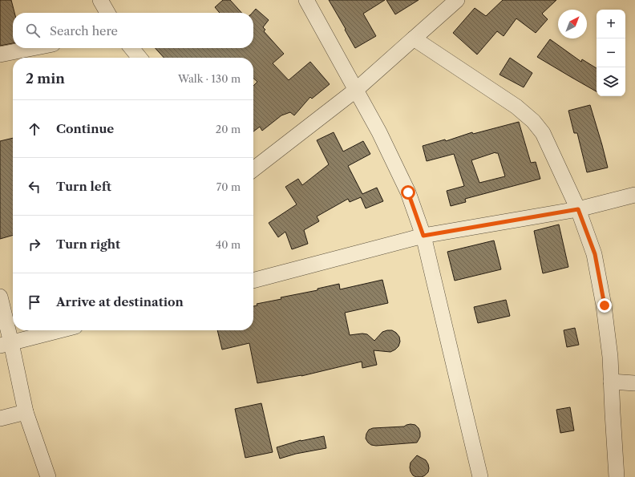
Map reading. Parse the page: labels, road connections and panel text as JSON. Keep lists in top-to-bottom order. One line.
{"north":"top right","page":{"map_buttons":["+","−"],"search":"Search here","heading":["2 min","Walk · 130 m"],"list":[["Continue","20 m"],["Turn left","70 m"],["Turn right","40 m"],"Arrive at destination"]}}
